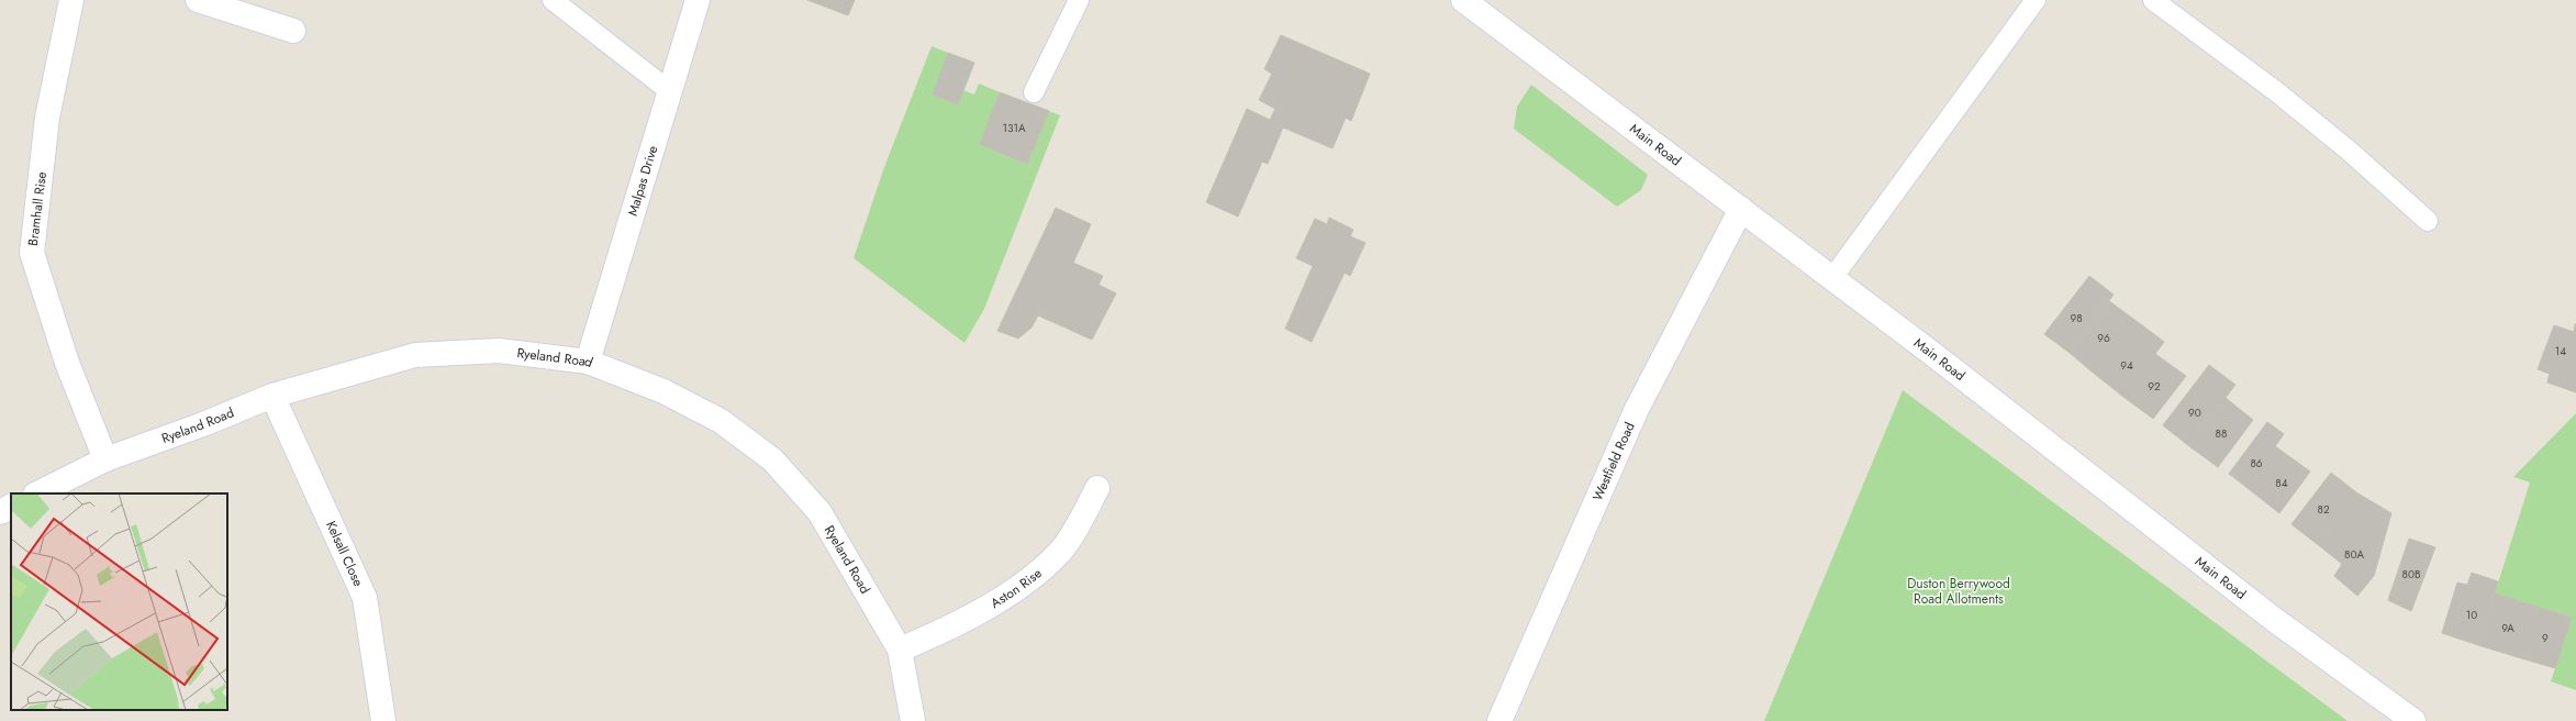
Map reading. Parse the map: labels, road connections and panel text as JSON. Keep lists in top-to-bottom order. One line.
{"streets":{"street":["Main Road","Malpas Drive","Bramhall Rise","Ryeland Road","Westfield Road","Kelsall Close","Aston Rise"]},"crossings":[["Main Road","Westfield Road"],["Malpas Drive","Ryeland Road"],["Bramhall Rise","Ryeland Road"],["Ryeland Road","Kelsall Close"],["Ryeland Road","Aston Rise"]],"parks":["Duston Berrywood Road Allotments"],"house_numbers":["131A","98","96","14","94","92","90","88","86","84","82","80A","80B","10","9A","9"]}
